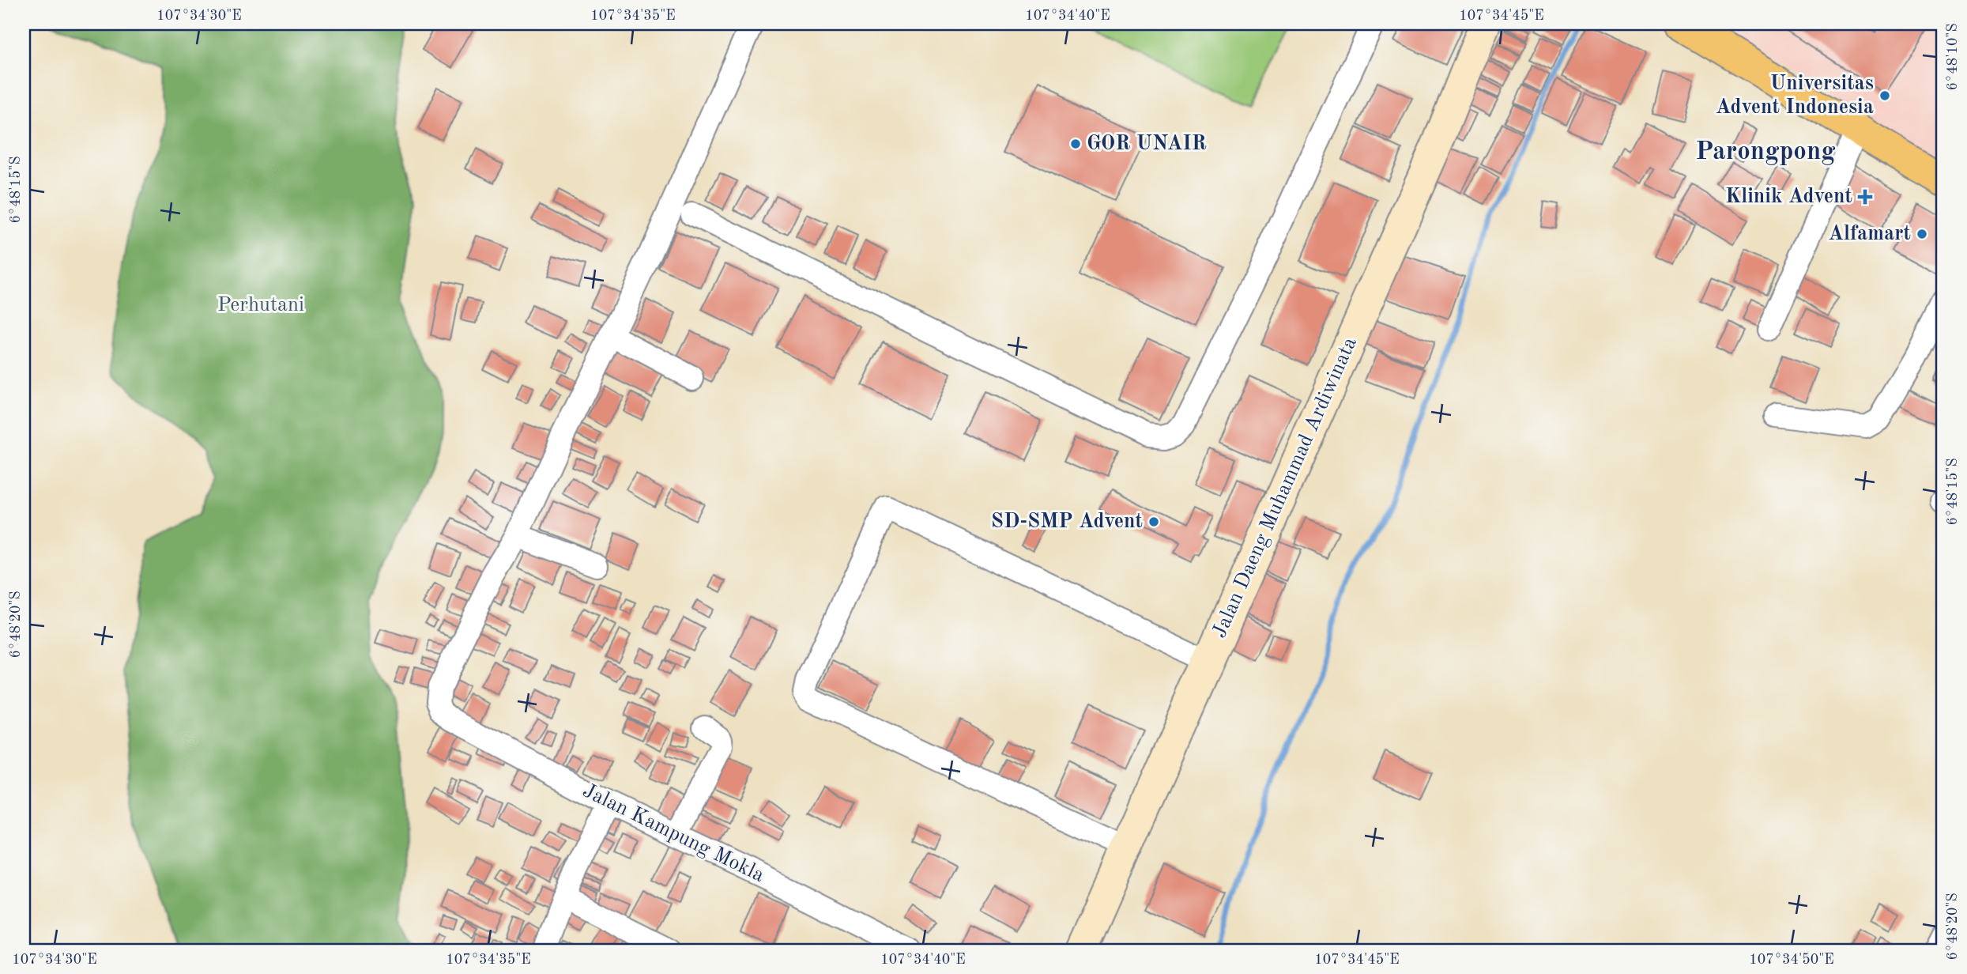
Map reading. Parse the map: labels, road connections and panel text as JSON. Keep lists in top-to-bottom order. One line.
{"streets":{"main road":["Jalan Daeng Muhammad Ardiwinata"],"street":["Jalan Kampung Mokla"]},"districts":["Parongpong"],"parks":["Perhutani"],"places":{"other":["Universitas Advent Indonesia","GOR UNAIR","Alfamart","SD-SMP Advent"],"health":["Klinik Advent"]},"coordinates":["107°34'30\"E","107°34'35\"E","107°34'40\"E","107°34'45\"E","6°48'10\"S","6°48'15\"S","6°48'20\"S","107°34'50\"E"]}
